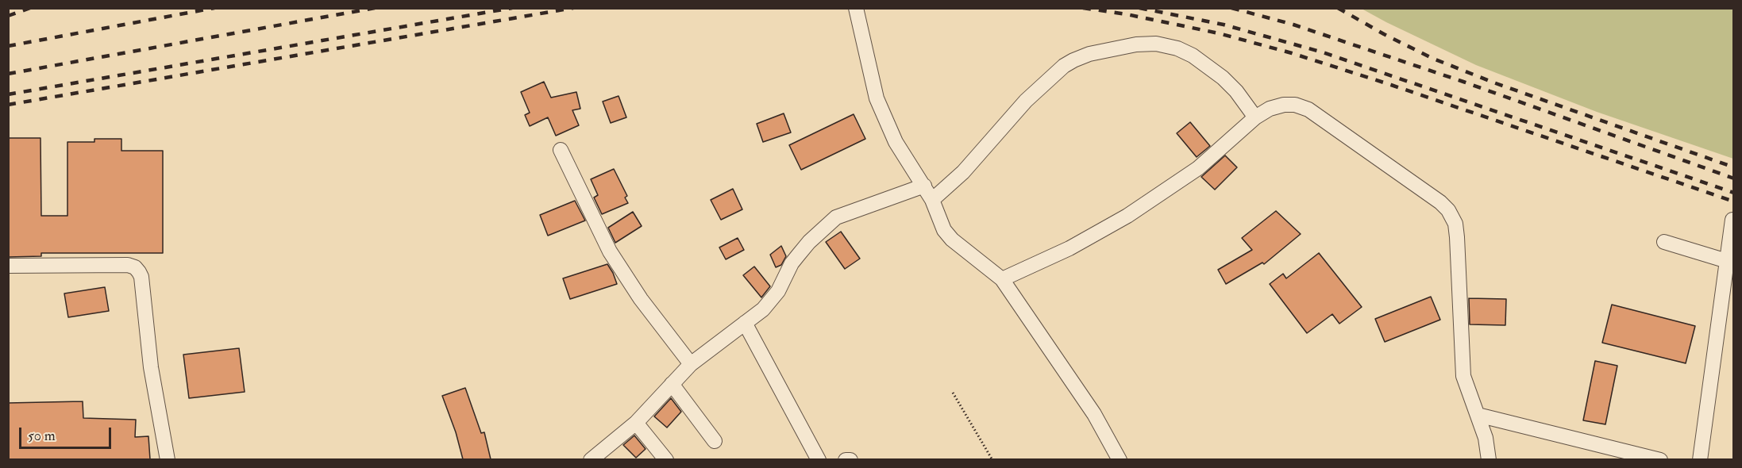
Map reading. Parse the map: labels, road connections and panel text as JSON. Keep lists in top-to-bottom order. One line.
{"scale_bar":"50 m"}
